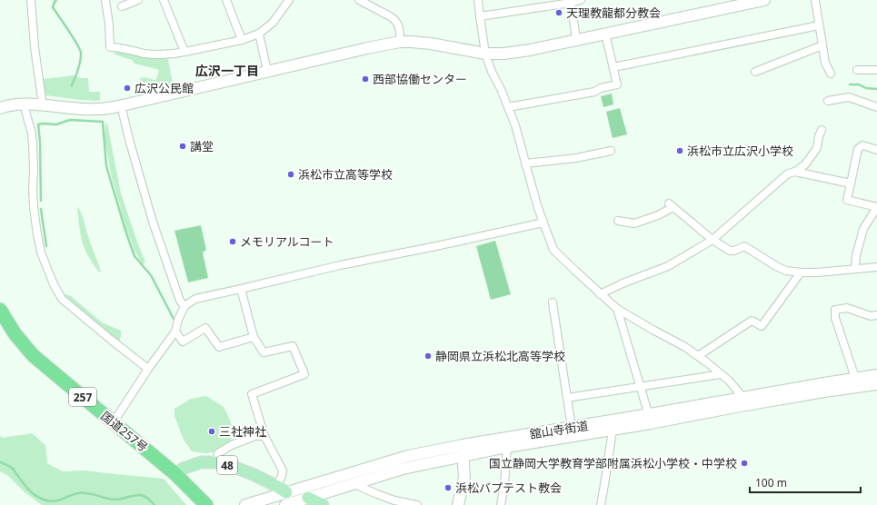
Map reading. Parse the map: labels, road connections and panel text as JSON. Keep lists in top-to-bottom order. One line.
{"streets":{"highway":["257","国道257号"],"main road":["48"],"street":["舘山寺街道"]},"crossings":[["舘山寺街道","48"],["国道257号","48"]],"districts":["広沢一丁目"],"places":["天理教龍都分教会","西部協働センター","広沢公民館","講堂","浜松市立広沢小学校","浜松市立高等学校","メモリアルコート","静岡県立浜松北高等学校","三社神社","国立静岡大学教育学部附属浜松小学校・中学校","浜松バプテスト教会"],"scale_bar":"100 m"}
